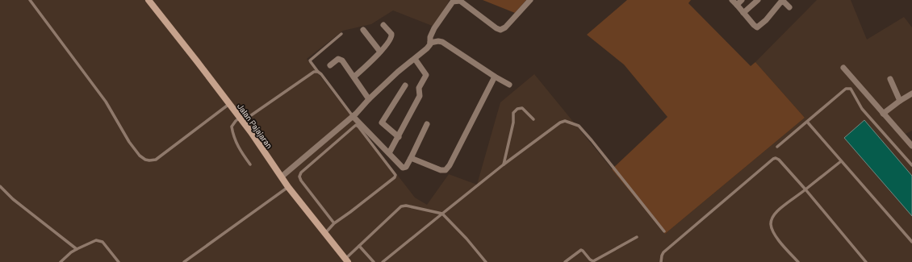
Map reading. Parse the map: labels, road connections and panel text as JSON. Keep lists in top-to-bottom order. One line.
{"streets":{"main road":["Jalan Pajajaran"]}}
